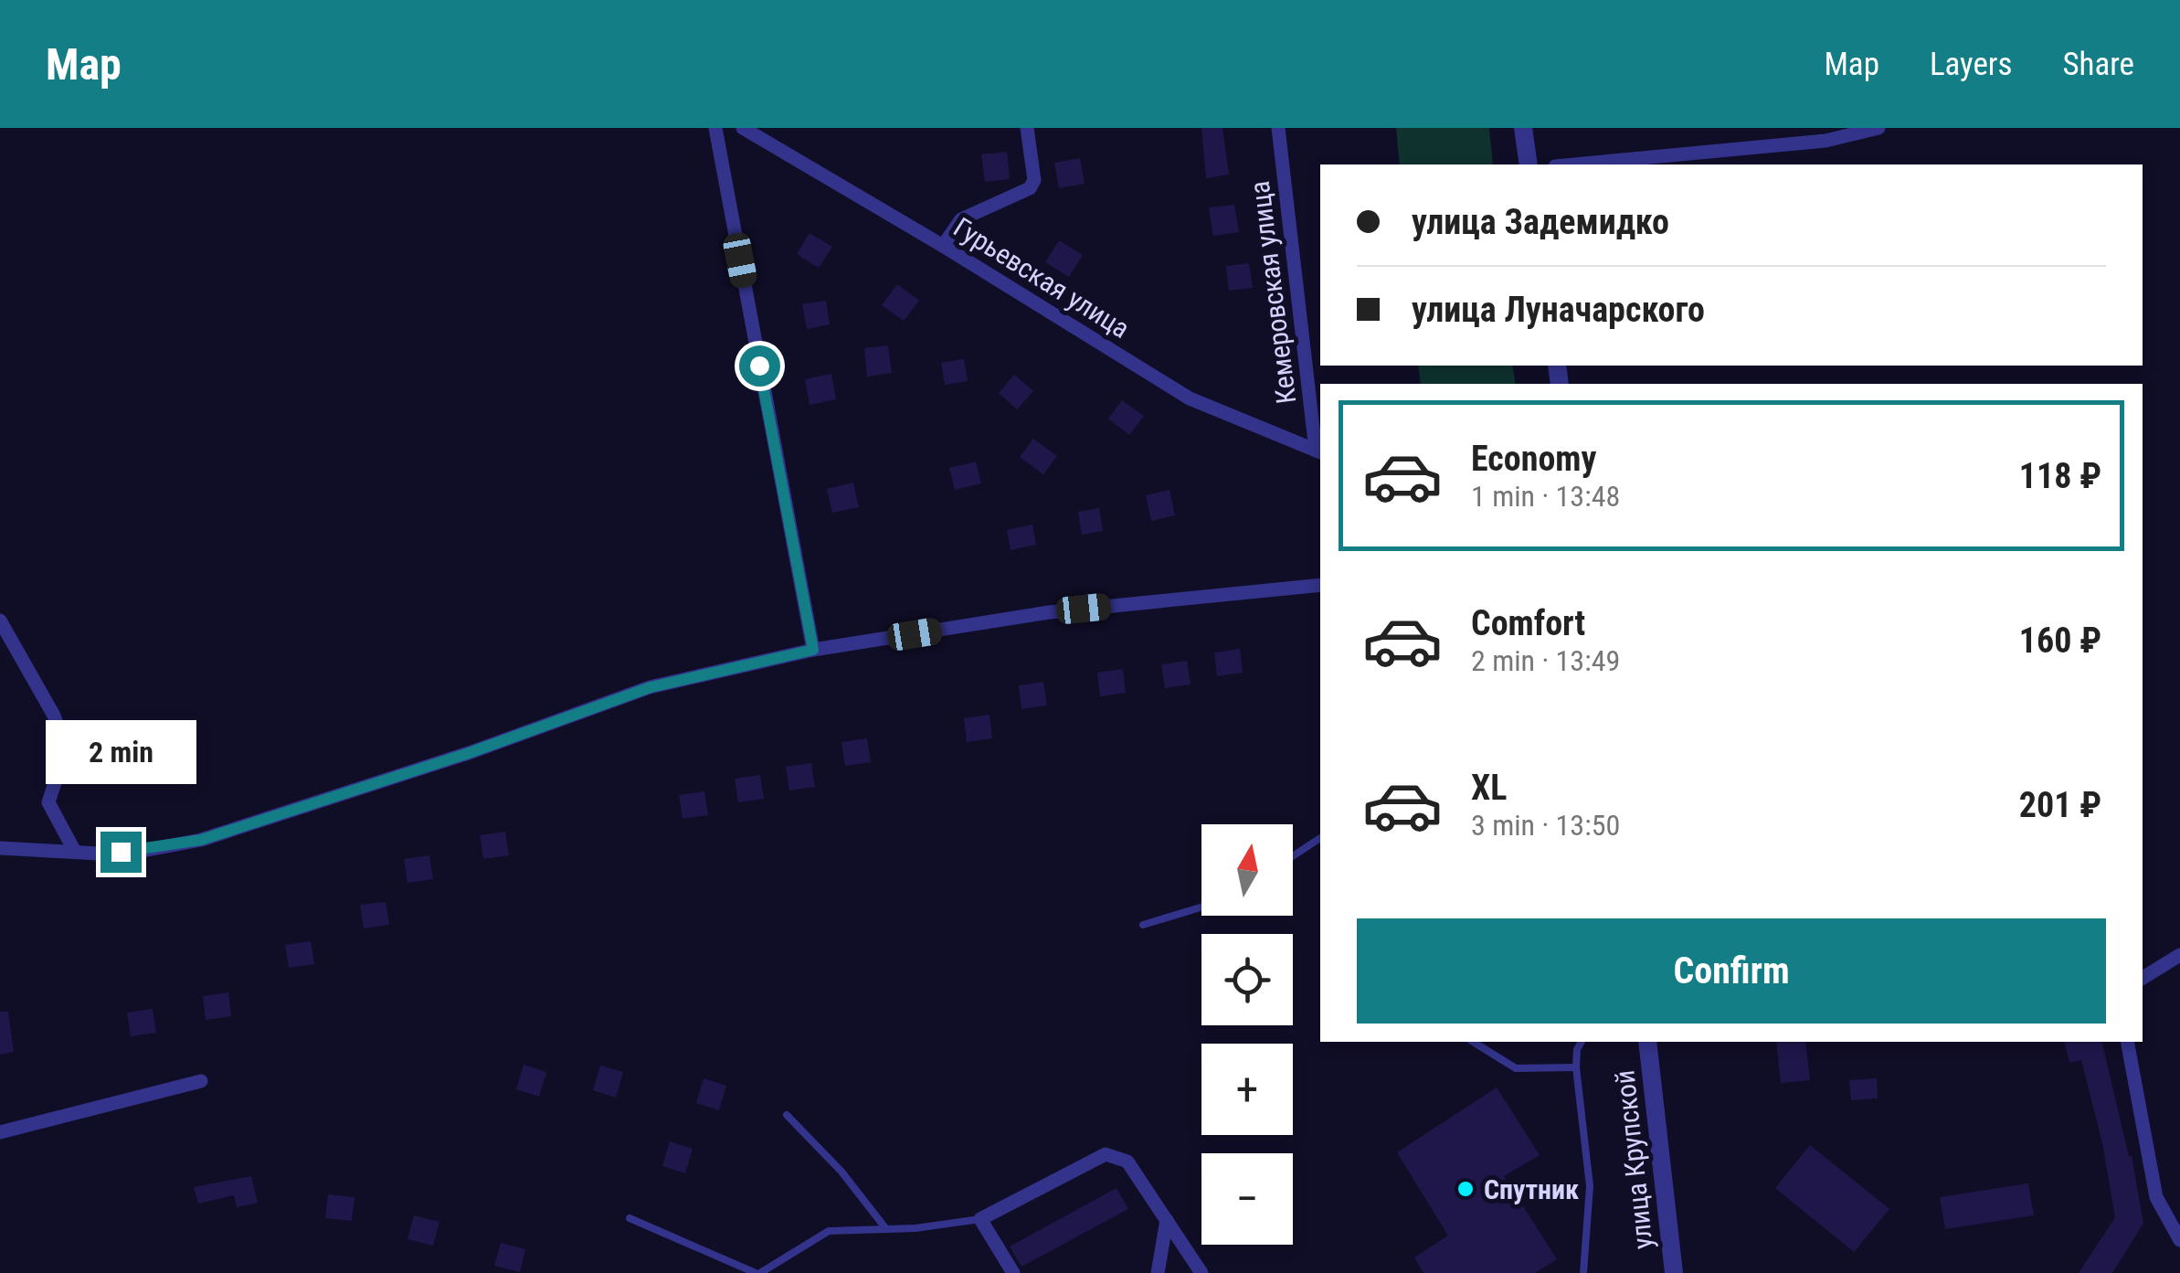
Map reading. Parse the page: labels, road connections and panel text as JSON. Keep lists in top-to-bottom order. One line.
{"streets":{"street":["Гурьевская улица","Кемеровская улица","улица Крупской"]},"crossings":[["Гурьевская улица","Кемеровская улица"]],"places":["Спутник"],"north":"top","page":{"header":"Map","nav":["Map","Layers","Share"],"banner":["улица Задемидко","улица Луначарского"],"list":[{"name":"Economy","note":"1 min · 13:48","value":"118 ₽"},{"name":"Comfort","note":"2 min · 13:49","value":"160 ₽"},{"name":"XL","note":"3 min · 13:50","value":"201 ₽"}],"bubble":"2 min","map_buttons":["+","−"],"buttons":"Confirm"}}
